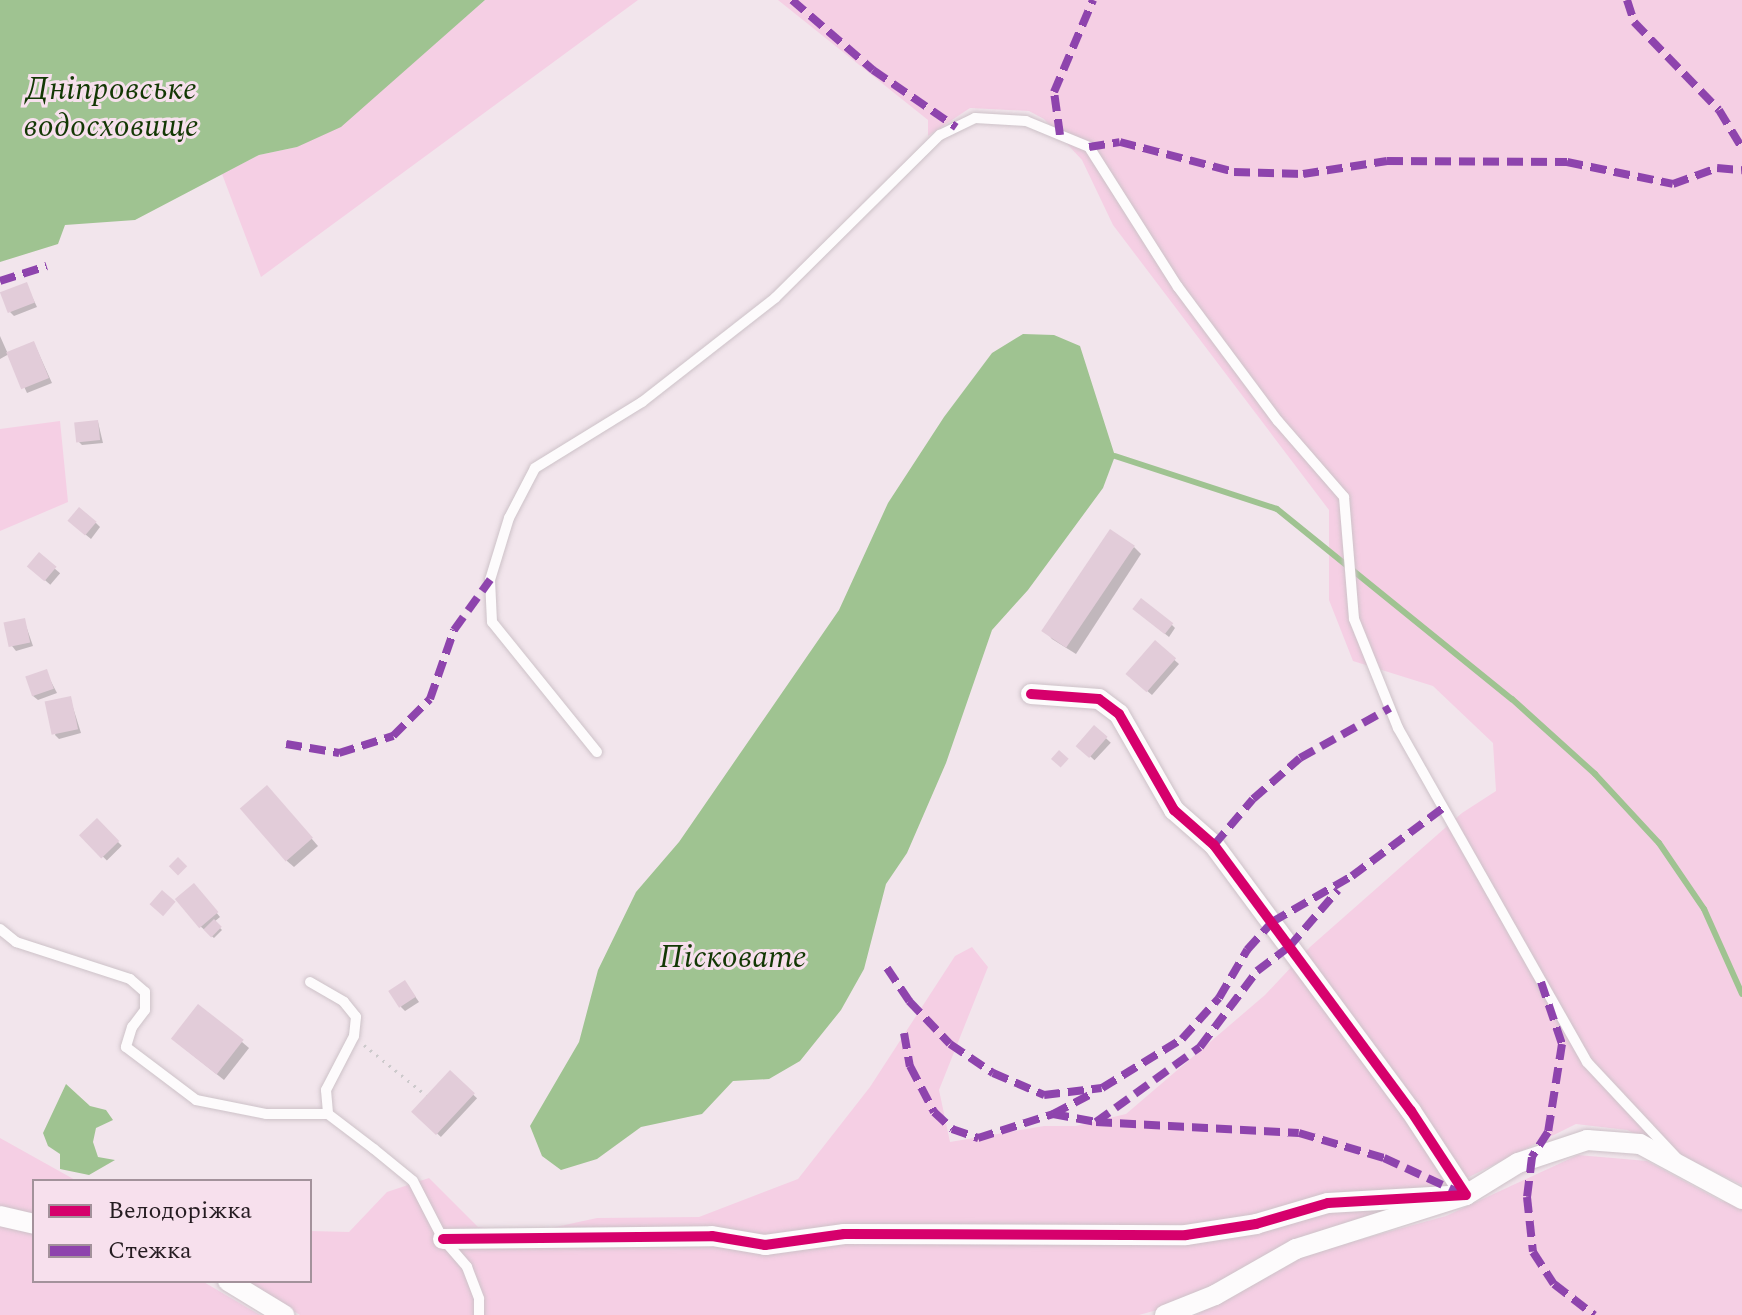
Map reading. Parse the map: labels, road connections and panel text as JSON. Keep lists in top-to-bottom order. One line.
{"water":["Дніпровське водосховище","Пісковате"],"legend":["Велодоріжка","Стежка"]}
